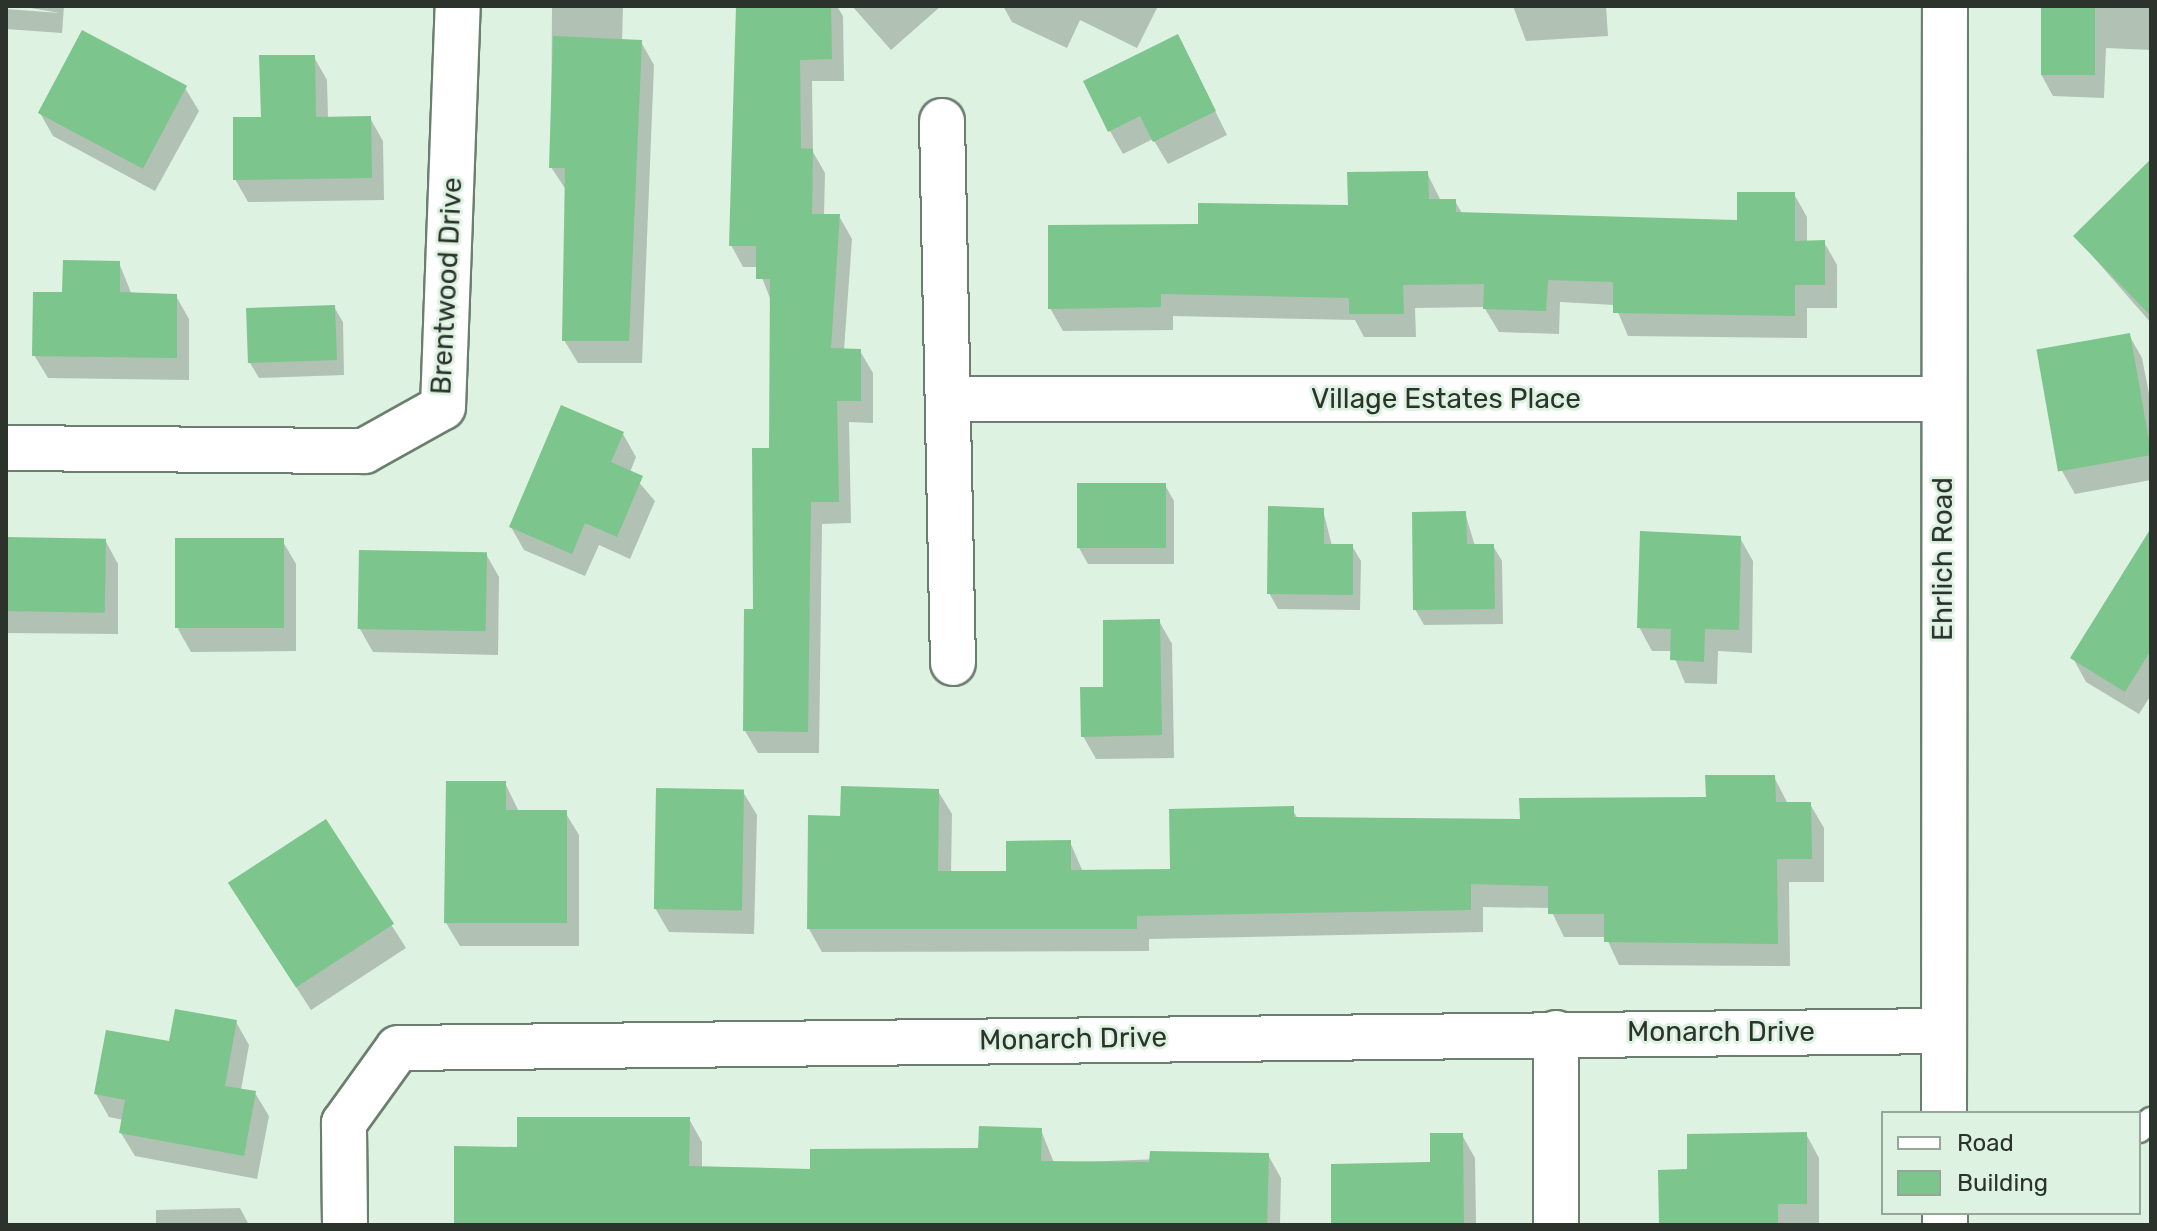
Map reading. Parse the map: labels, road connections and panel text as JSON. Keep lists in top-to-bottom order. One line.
{"streets":{"street":["Brentwood Drive","Village Estates Place","Ehrlich Road","Monarch Drive"]},"crossings":[["Village Estates Place","Ehrlich Road"],["Ehrlich Road","Monarch Drive"]],"legend":["Road","Building"]}
